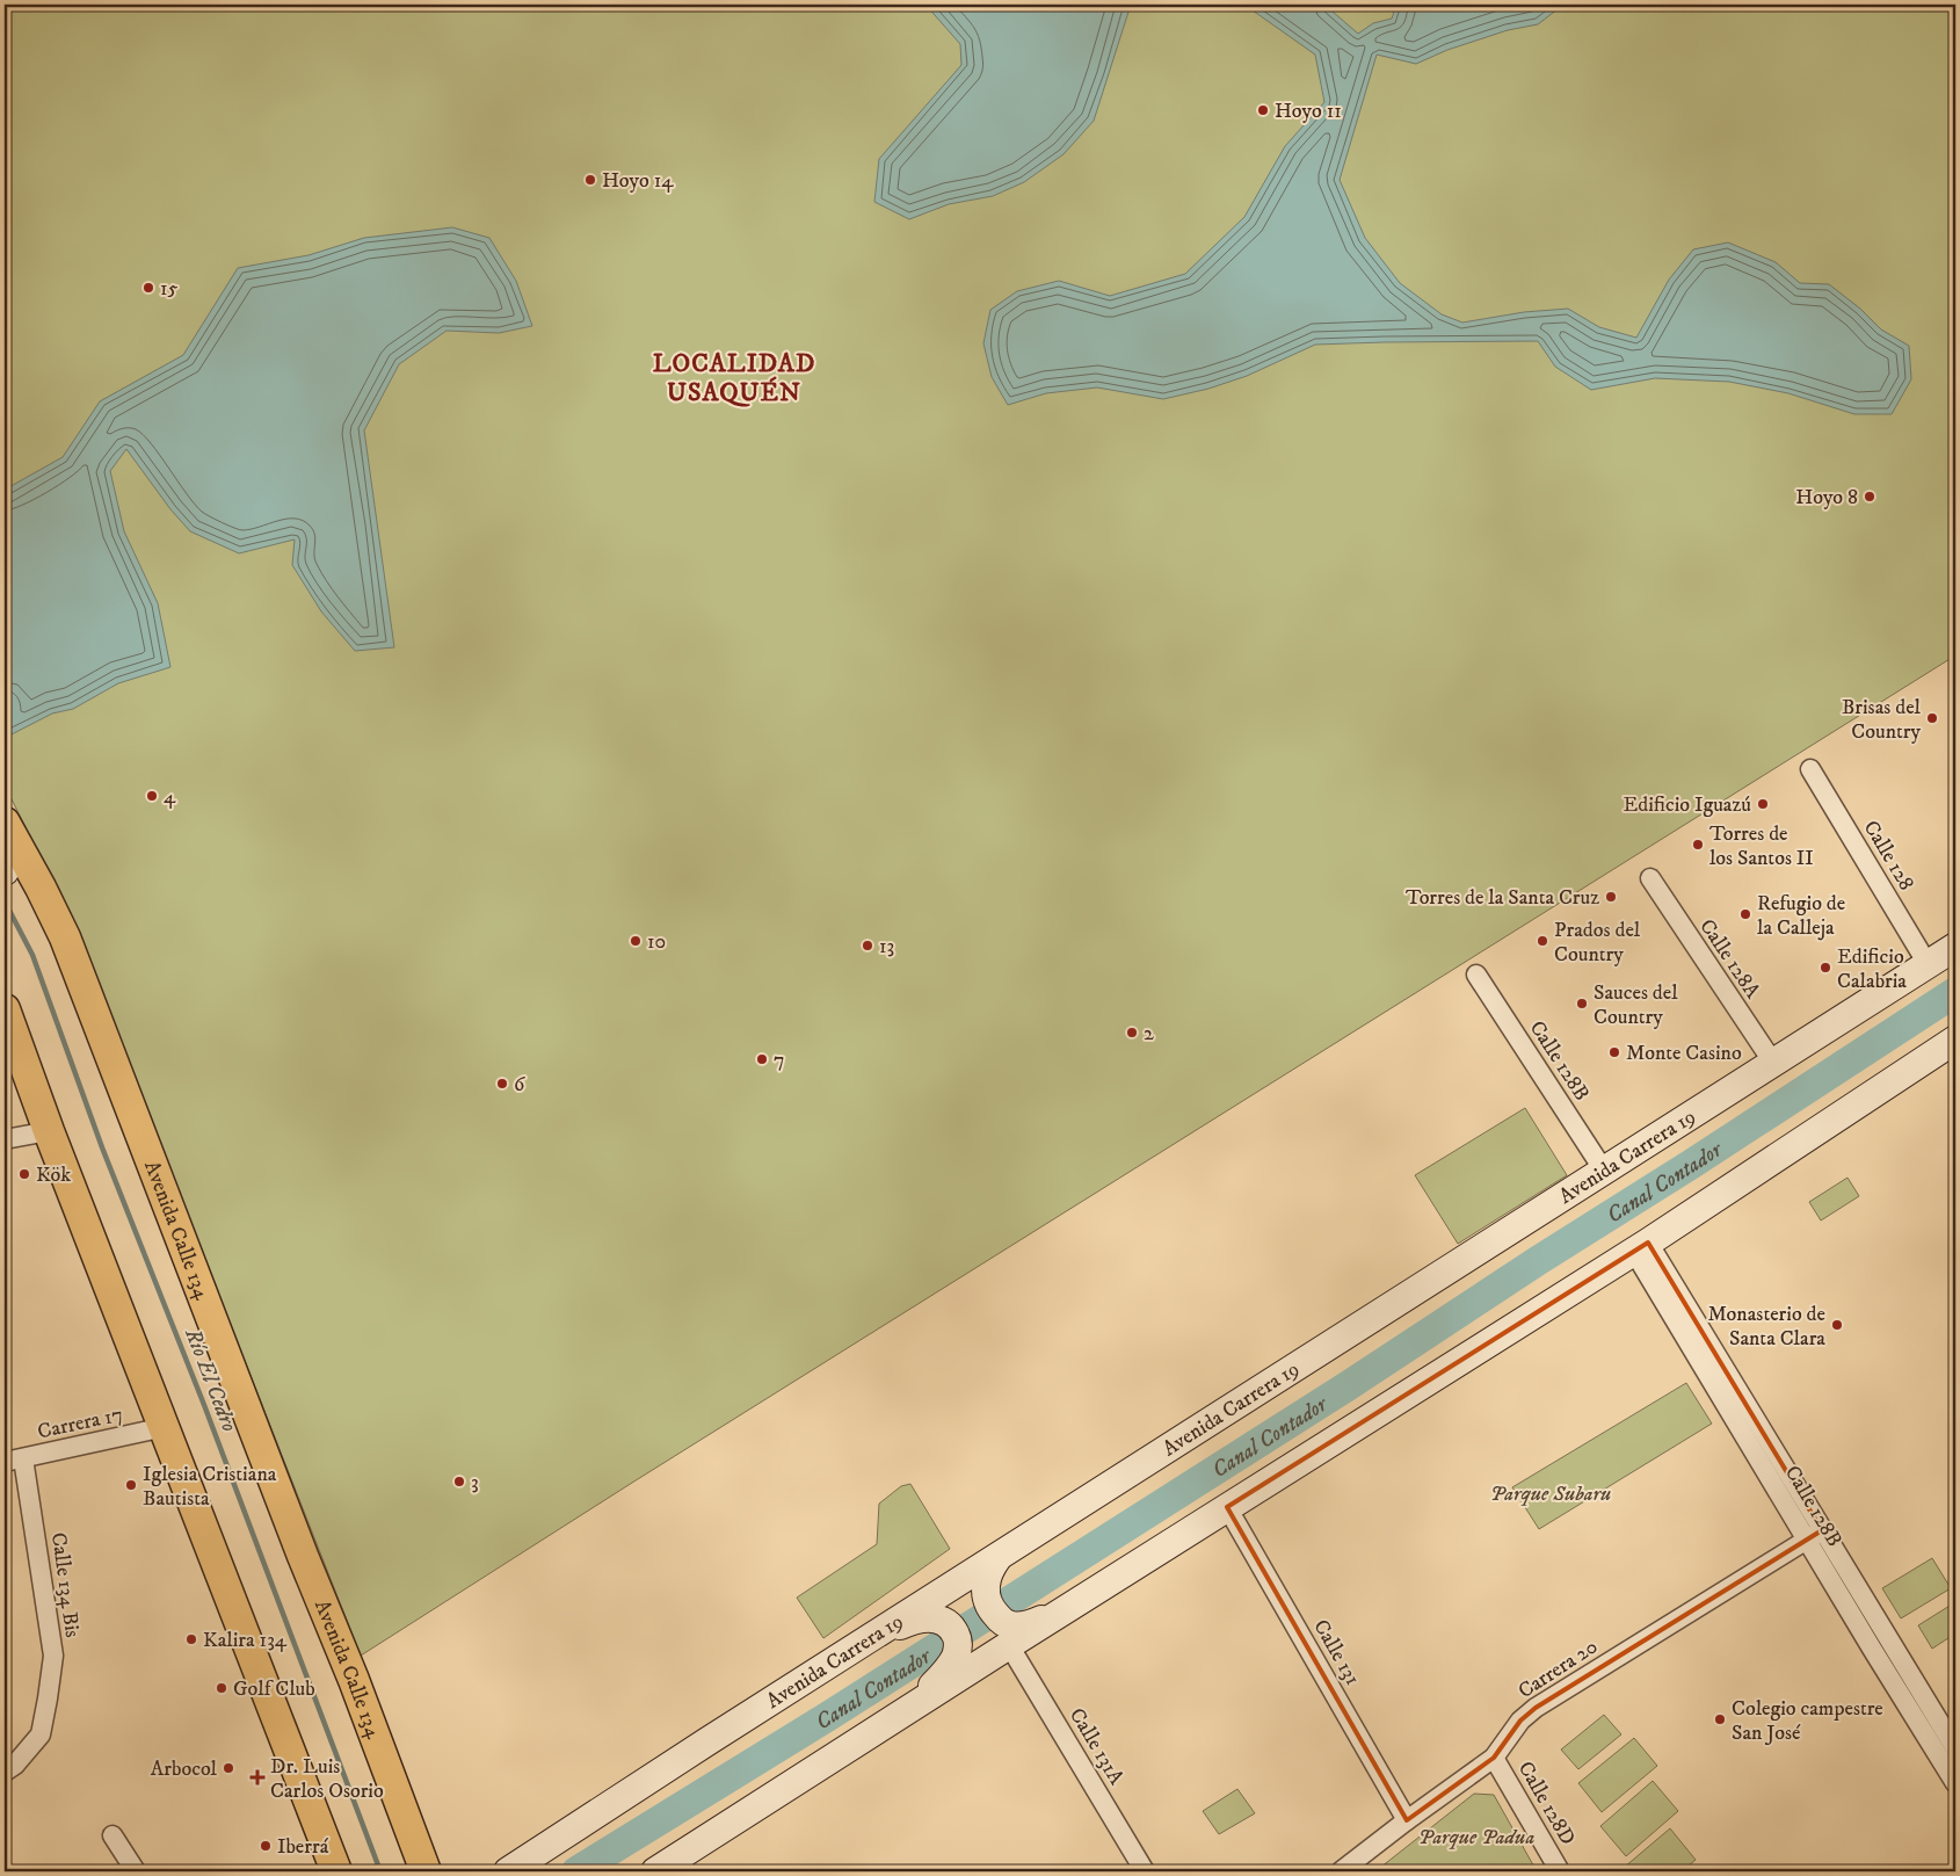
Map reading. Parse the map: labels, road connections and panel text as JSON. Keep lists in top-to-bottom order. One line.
{"streets":{"main road":["Avenida Carrera 19","Avenida Calle 134"],"street":["Calle 128","Calle 128A","Calle 128B","Carrera 17","Calle 134 Bis","Calle 131","Carrera 20","Calle 131A","Calle 128D"]},"crossings":[["Calle 128","Avenida Carrera 19"],["Calle 128A","Avenida Carrera 19"],["Calle 128B","Avenida Carrera 19"],["Calle 128B","Carrera 20"],["Carrera 17","Calle 134 Bis"],["Calle 131","Carrera 20"],["Carrera 20","Calle 128D"]],"districts":["LOCALIDAD USAQUÉN"],"water":["Canal Contador","Río El Cedro"],"parks":["Parque Subaru","Parque Padua"],"places":{"other":["Hoyo 11","Hoyo 14","15","Hoyo 8","Brisas del Country","4","Edificio Iguazú","Torres de los Santos II","Torres de la Santa Cruz","Refugio de la Calleja","10","Prados del Country","13","Edificio Calabria","Sauces del Country","2","Monte Casino","7","6","Kök","Monasterio de Santa Clara","3","Iglesia Cristiana Bautista","Kalira 134","Golf Club","Colegio campestre San José","Arbocol","Iberrá"],"health":["Dr. Luis Carlos Osorio"]}}
